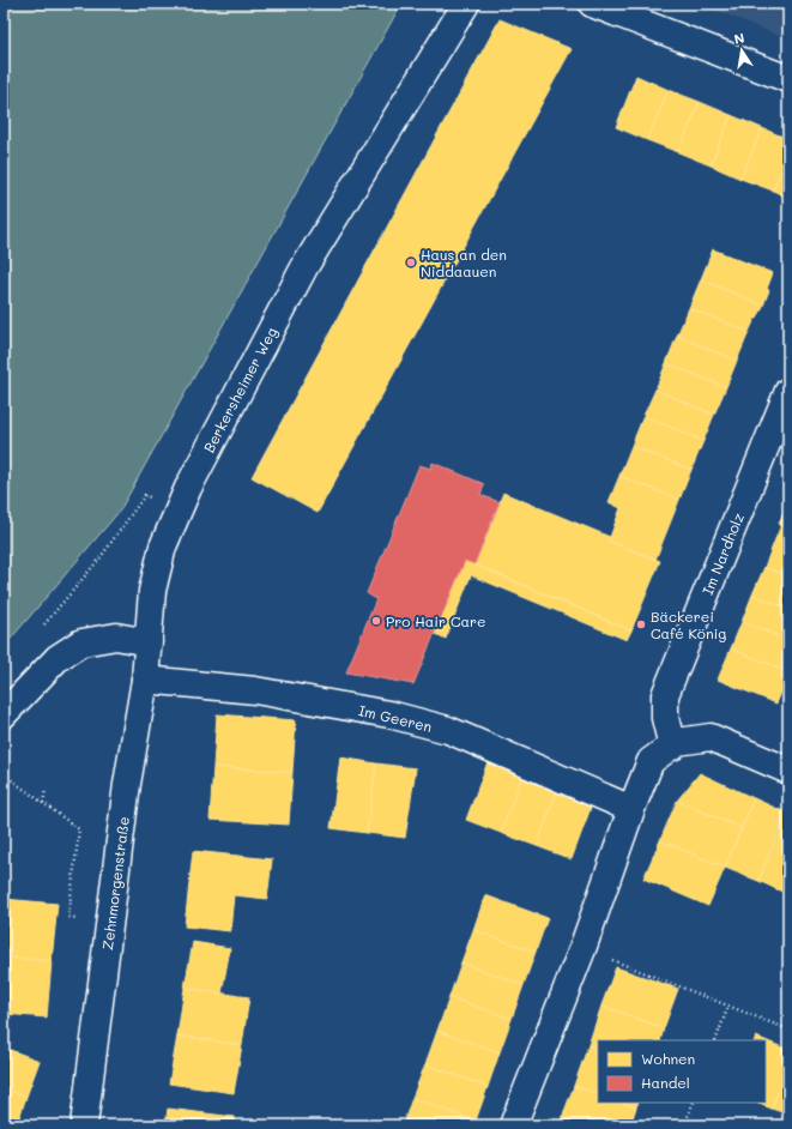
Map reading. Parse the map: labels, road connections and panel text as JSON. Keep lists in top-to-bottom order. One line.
{"streets":{"street":["Berkersheimer Weg","Im Nardholz","Im Geeren","Zehnmorgenstraße"]},"crossings":[["Berkersheimer Weg","Zehnmorgenstraße"],["Im Geeren","Zehnmorgenstraße"]],"places":["Haus an den Niddaauen","Pro Hair Care","Bäckerei Café König"],"legend":["Wohnen","Handel"],"north":"top"}
